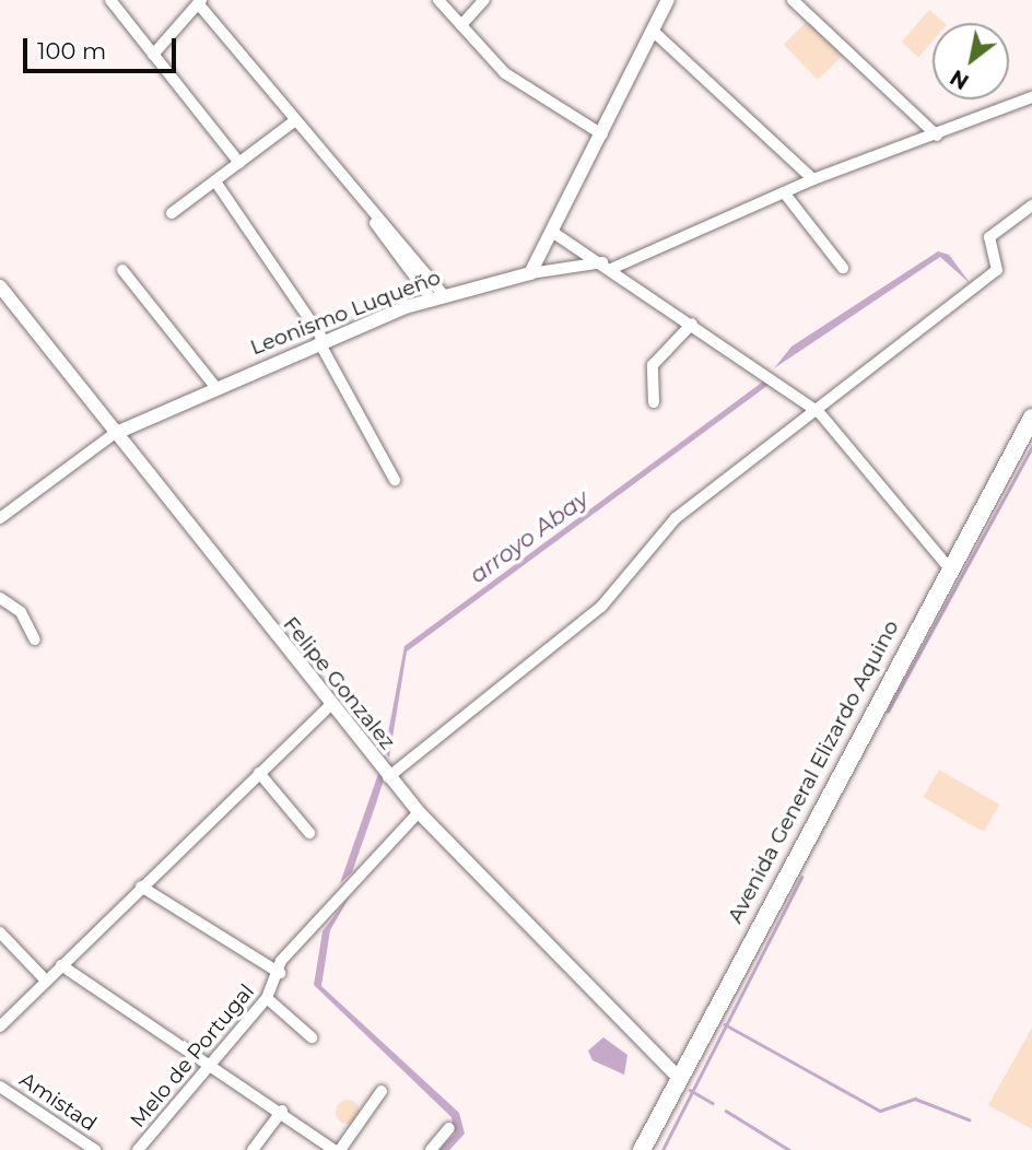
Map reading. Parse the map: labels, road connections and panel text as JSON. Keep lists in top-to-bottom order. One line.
{"streets":{"main road":["Avenida General Elizardo Aquino"],"street":["Leonismo Luqueño","Felipe Gonzalez","Melo de Portugal","Amistad"]},"crossings":[["Leonismo Luqueño","Felipe Gonzalez"],["Felipe Gonzalez","Avenida General Elizardo Aquino"],["Felipe Gonzalez","Melo de Portugal"]],"water":["arroyo Abay"],"scale_bar":"100 m","north":"bottom left"}
